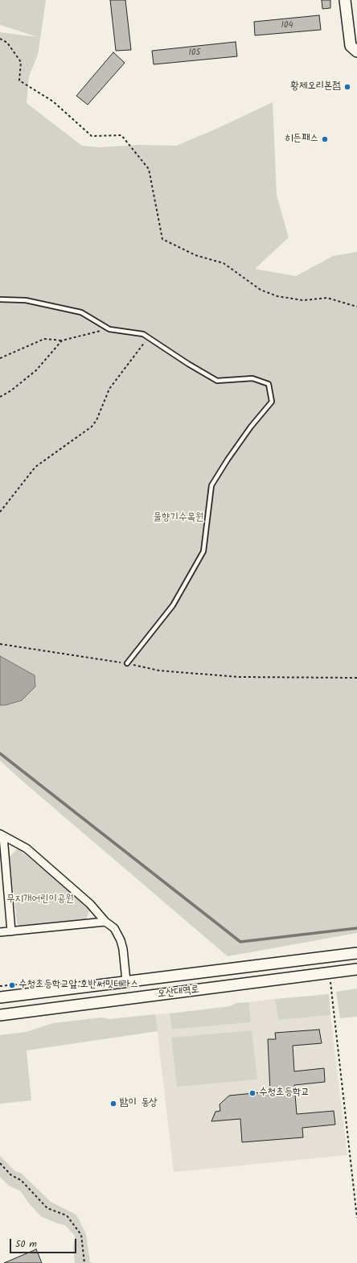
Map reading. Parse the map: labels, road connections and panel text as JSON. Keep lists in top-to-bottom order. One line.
{"streets":{"main road":["오산대역로"]},"parks":["물향기수목원","무지개어린이공원"],"places":["황제오리본점","히든패스","수청초등학교앞.호반써밋테라스","수청초등학교","밤이 동상"],"house_numbers":["104","105"],"scale_bar":"50 m"}
